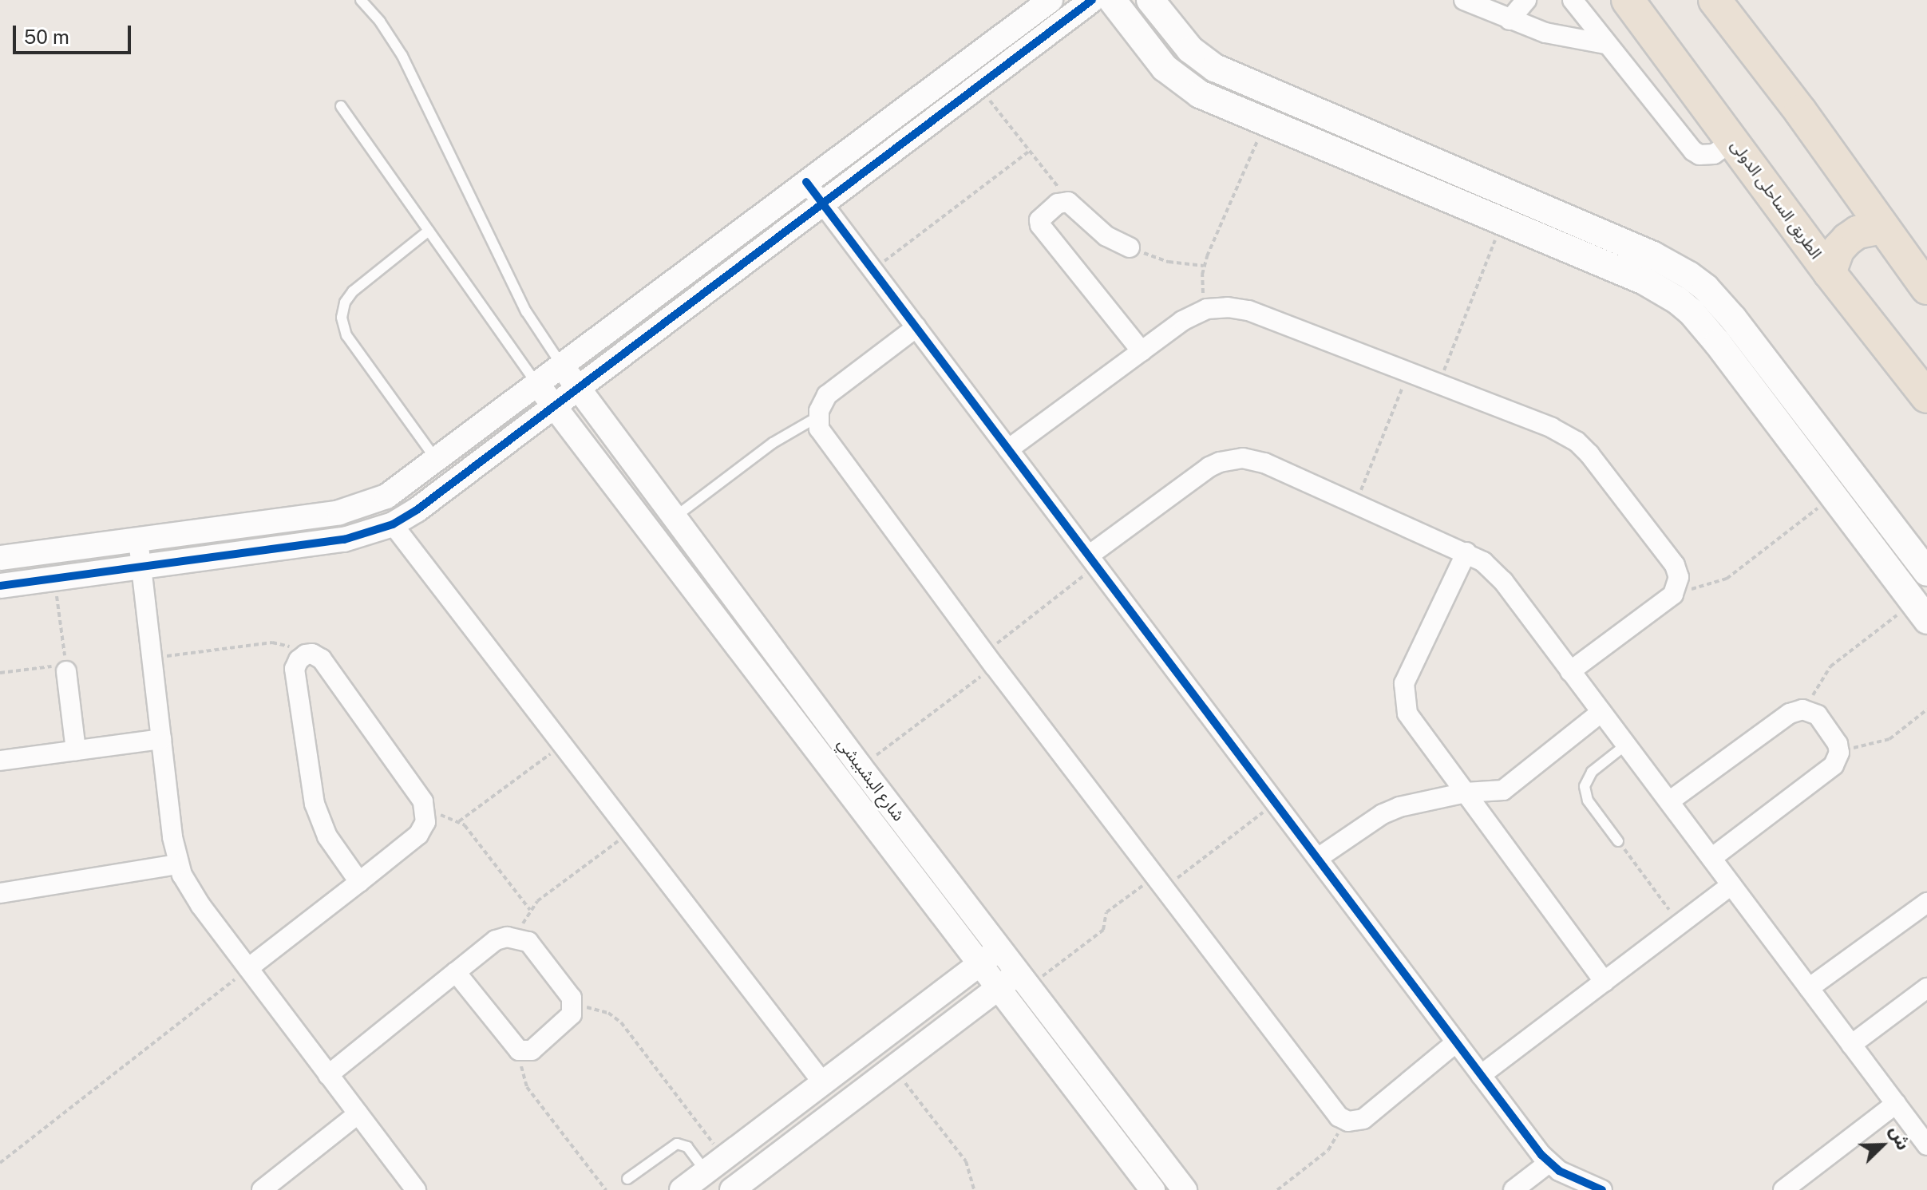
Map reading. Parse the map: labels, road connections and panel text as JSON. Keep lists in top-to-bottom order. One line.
{"streets":{"highway":["الطريق الساحلى الدولى"],"street":["شارع البشبيشي"]},"scale_bar":"50 m","north":"top right"}
